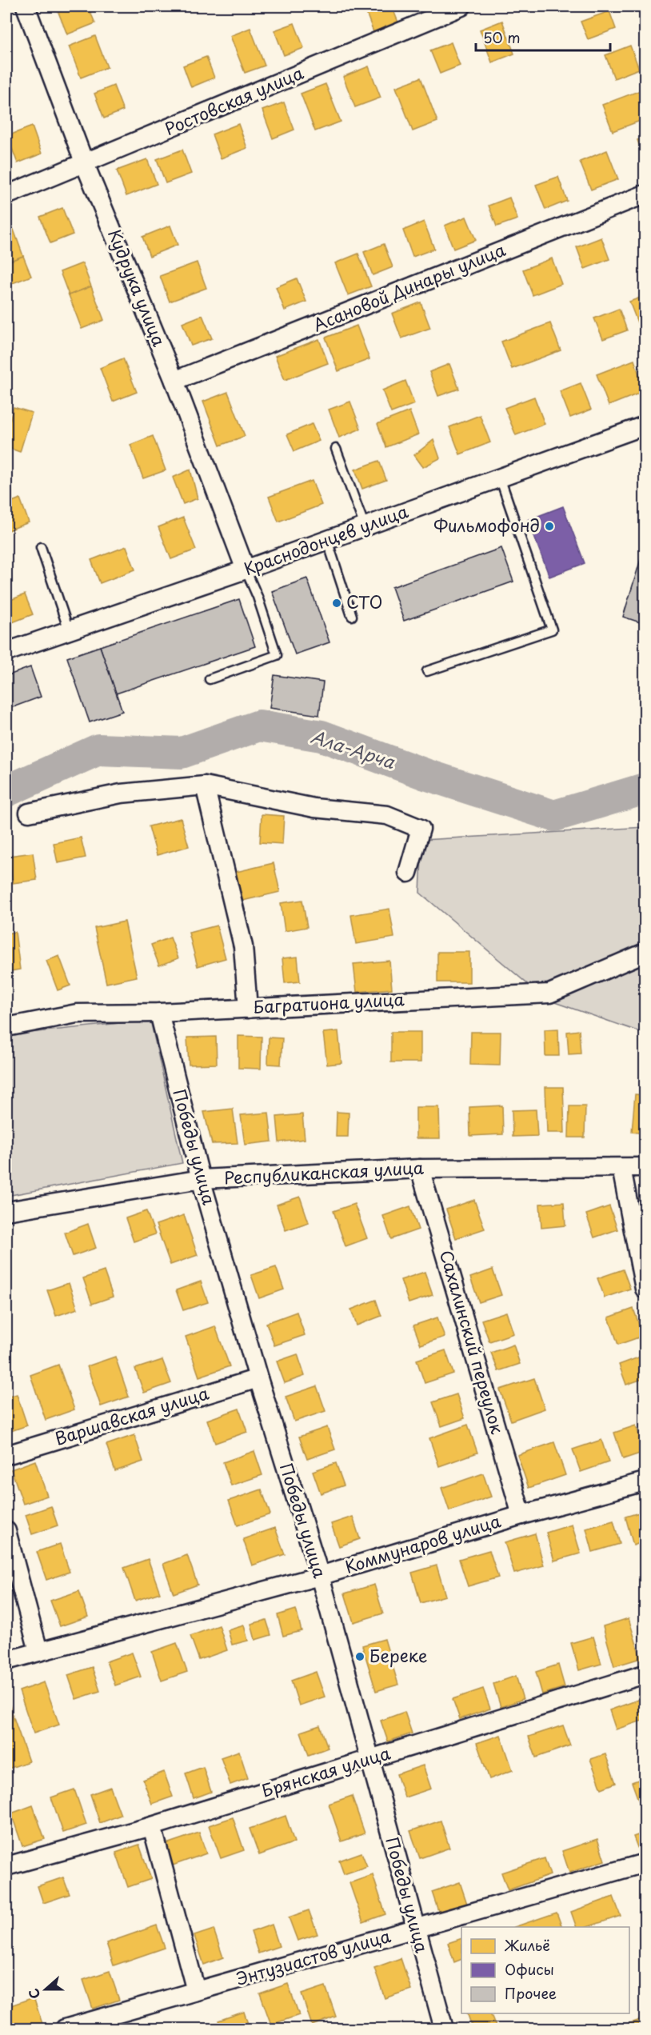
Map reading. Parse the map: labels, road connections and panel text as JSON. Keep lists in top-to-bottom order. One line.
{"streets":{"street":["Ростовская улица","Кудрука улица","Асановой Динары улица","Краснодонцев улица","Багратиона улица","Победы улица","Республиканская улица","Сахалинский переулок","Варшавская улица","Коммунаров улица","Брянская улица","Энтузиастов улица"]},"crossings":[["Ростовская улица","Кудрука улица"],["Кудрука улица","Асановой Динары улица"],["Кудрука улица","Краснодонцев улица"],["Багратиона улица","Победы улица"],["Победы улица","Республиканская улица"],["Победы улица","Варшавская улица"],["Победы улица","Коммунаров улица"],["Победы улица","Брянская улица"],["Победы улица","Энтузиастов улица"],["Республиканская улица","Сахалинский переулок"],["Сахалинский переулок","Коммунаров улица"]],"water":["Ала-Арча"],"places":["Фильмофонд","СТО","Береке"],"legend":["Жильё","Офисы","Прочее"],"scale_bar":"50 m","north":"left"}
